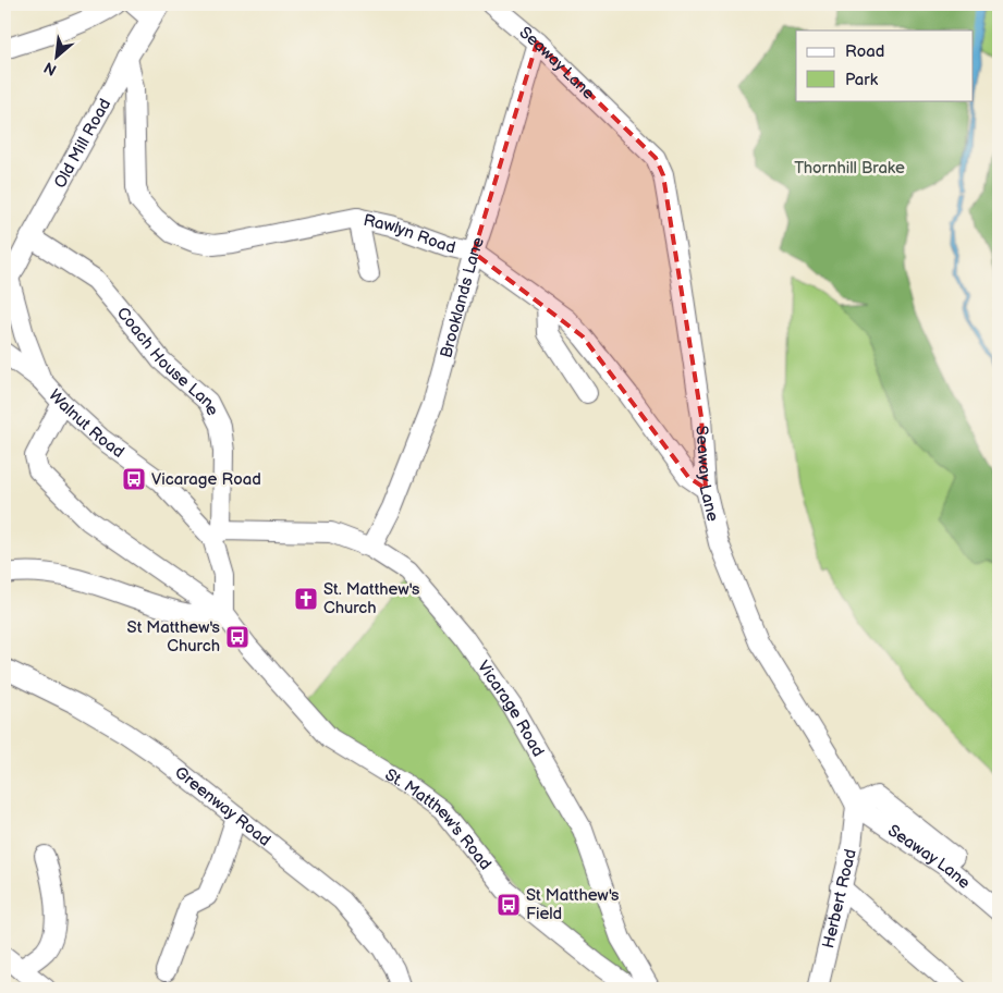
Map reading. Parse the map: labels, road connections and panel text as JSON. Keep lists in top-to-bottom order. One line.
{"streets":{"street":["Seaway Lane","Old Mill Road","Rawlyn Road","Brooklands Lane","Coach House Lane","Walnut Road","Vicarage Road","Greenway Road","St. Matthew's Road","Herbert Road"]},"crossings":[["Seaway Lane","Rawlyn Road"],["Seaway Lane","Brooklands Lane"],["Seaway Lane","Herbert Road"],["Old Mill Road","Rawlyn Road"],["Old Mill Road","Coach House Lane"],["Old Mill Road","Walnut Road"],["Rawlyn Road","Brooklands Lane"],["Brooklands Lane","Vicarage Road"],["Coach House Lane","Walnut Road"],["Coach House Lane","Vicarage Road"],["Walnut Road","Vicarage Road"],["Walnut Road","St. Matthew's Road"]],"parks":["Thornhill Brake"],"places":{"bus stop":["Vicarage Road","St Matthew's Church","St Matthew's Field"],"church":["St. Matthew's Church"]},"legend":["Road","Park"],"north":"bottom left"}
